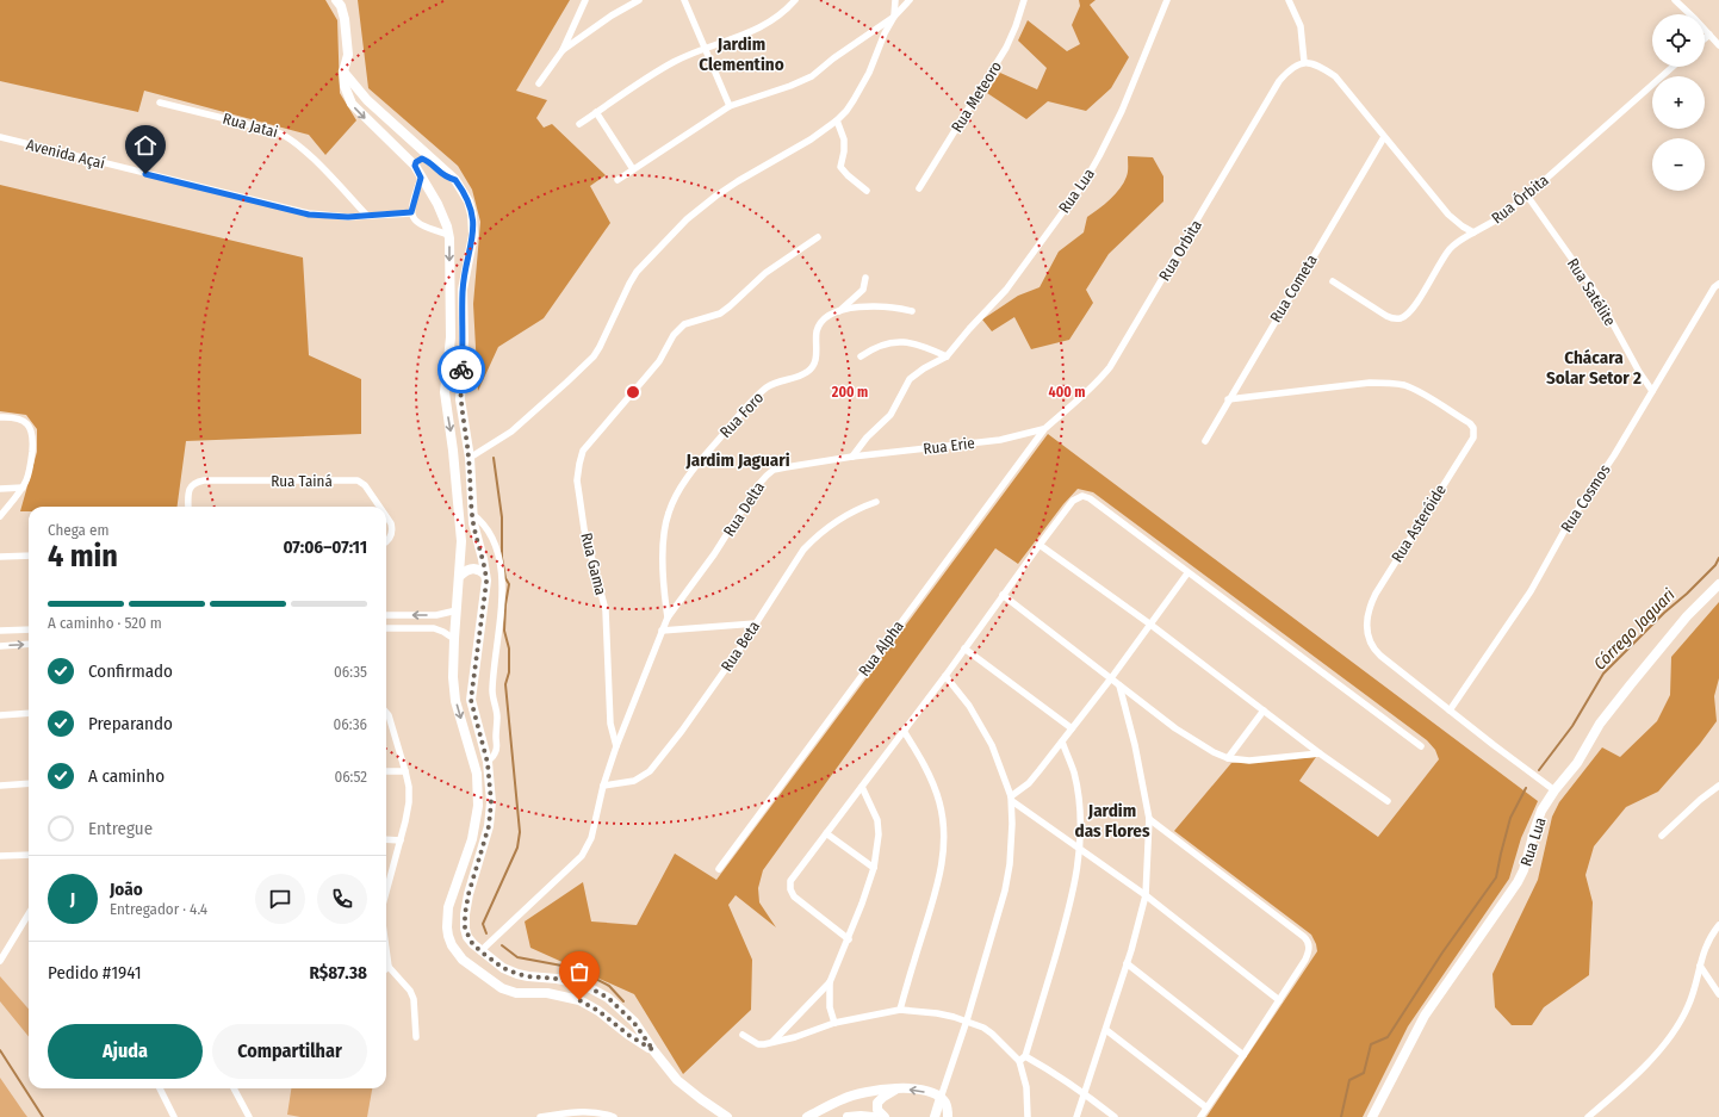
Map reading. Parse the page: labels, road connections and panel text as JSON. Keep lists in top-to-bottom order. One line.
{"streets":{"main road":["Rua Lua"],"street":["Rua Meteoro","Rua Jatai","Avenida Açaí","Rua Órbita","Rua Orbita","Rua Cometa","Rua Satélite","Rua Foro","Rua Erie","Rua Tainá","Rua Cosmos","Rua Delta","Rua Asteróide","Rua Gama","Rua Beta","Rua Alpha"]},"crossings":[["Rua Jatai","Avenida Açaí"],["Rua Lua","Rua Asteróide"],["Rua Órbita","Rua Satélite"],["Rua Orbita","Rua Erie"],["Rua Orbita","Rua Alpha"],["Rua Cometa","Rua Asteróide"],["Rua Satélite","Rua Cosmos"],["Rua Foro","Rua Delta"],["Rua Erie","Rua Delta"],["Rua Erie","Rua Alpha"],["Rua Cosmos","Rua Asteróide"],["Rua Delta","Rua Gama"]],"districts":["Jardim Clementino","Chácara Solar Setor 2","Jardim Jaguari","Jardim das Flores"],"water":["Córrego Jaguari"],"page":{"map_buttons":["+","−"],"heading":["4 min","Chega em","07:06–07:11"],"panel":["João","Entregador · 4.4","Pedido #1941","R$87.38"],"bar":"A caminho · 520 m","list":[["Confirmado","06:35"],["Preparando","06:36"],["A caminho","06:52"],"Entregue"],"round":"J","buttons":["Ajuda","Compartilhar"]},"rings":["200 m","400 m"]}
